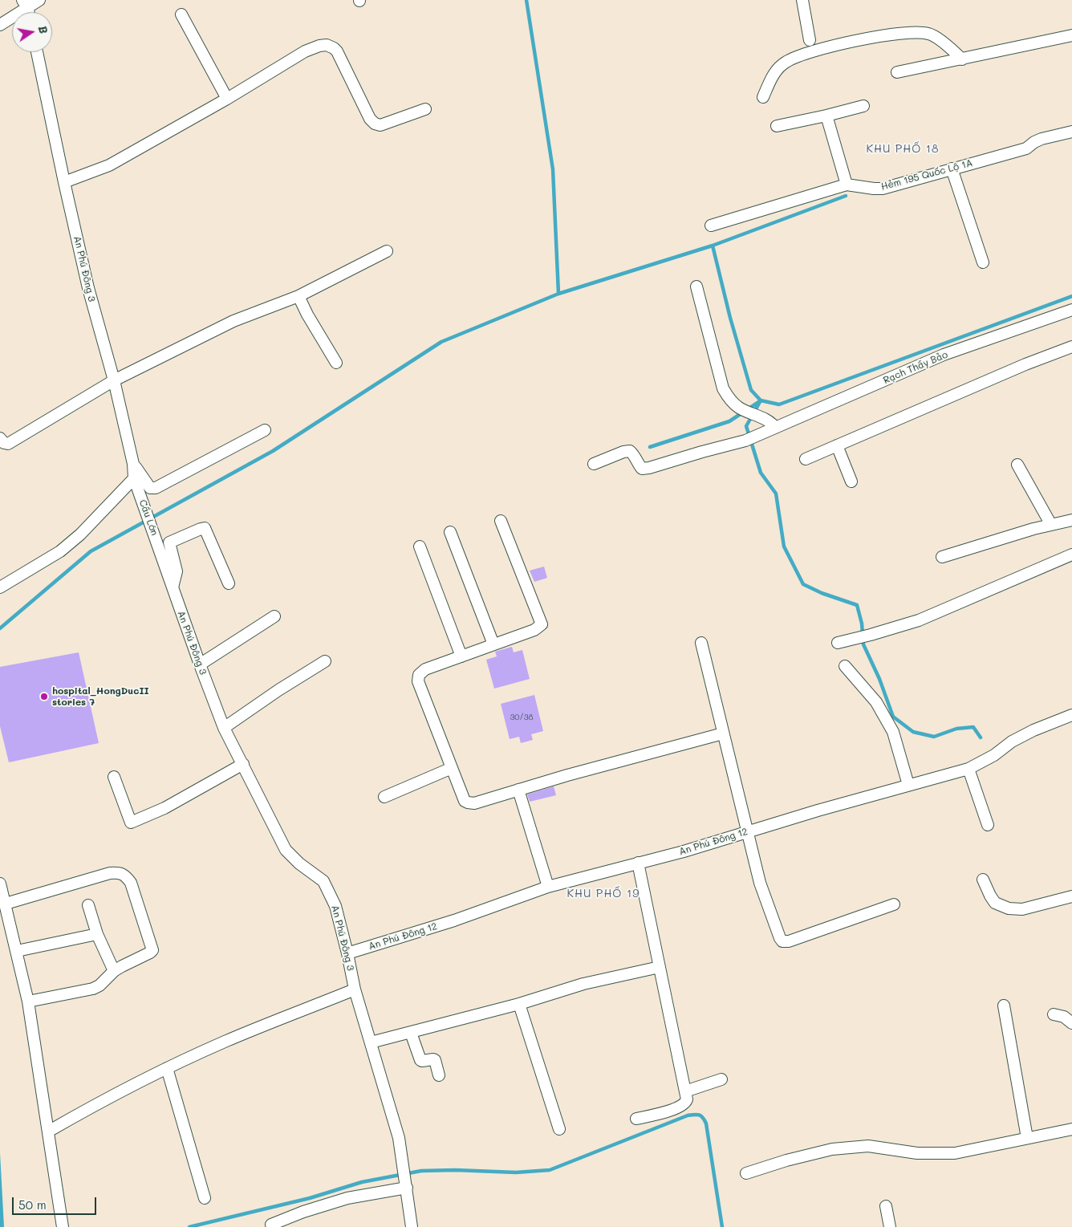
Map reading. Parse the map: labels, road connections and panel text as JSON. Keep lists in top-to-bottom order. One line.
{"streets":{"street":["Hẻm 195 Quốc Lộ 1A","An Phú Đông 3","Rạch Thầy Bảo","Cầu Lớn","An Phú Đông 12"]},"crossings":[["An Phú Đông 3","Cầu Lớn"],["An Phú Đông 3","An Phú Đông 12"]],"districts":["KHU PHỐ 18","KHU PHỐ 19"],"places":["hospital_HongDucII stories 7"],"house_numbers":["30/38"],"scale_bar":"50 m","north":"right"}
